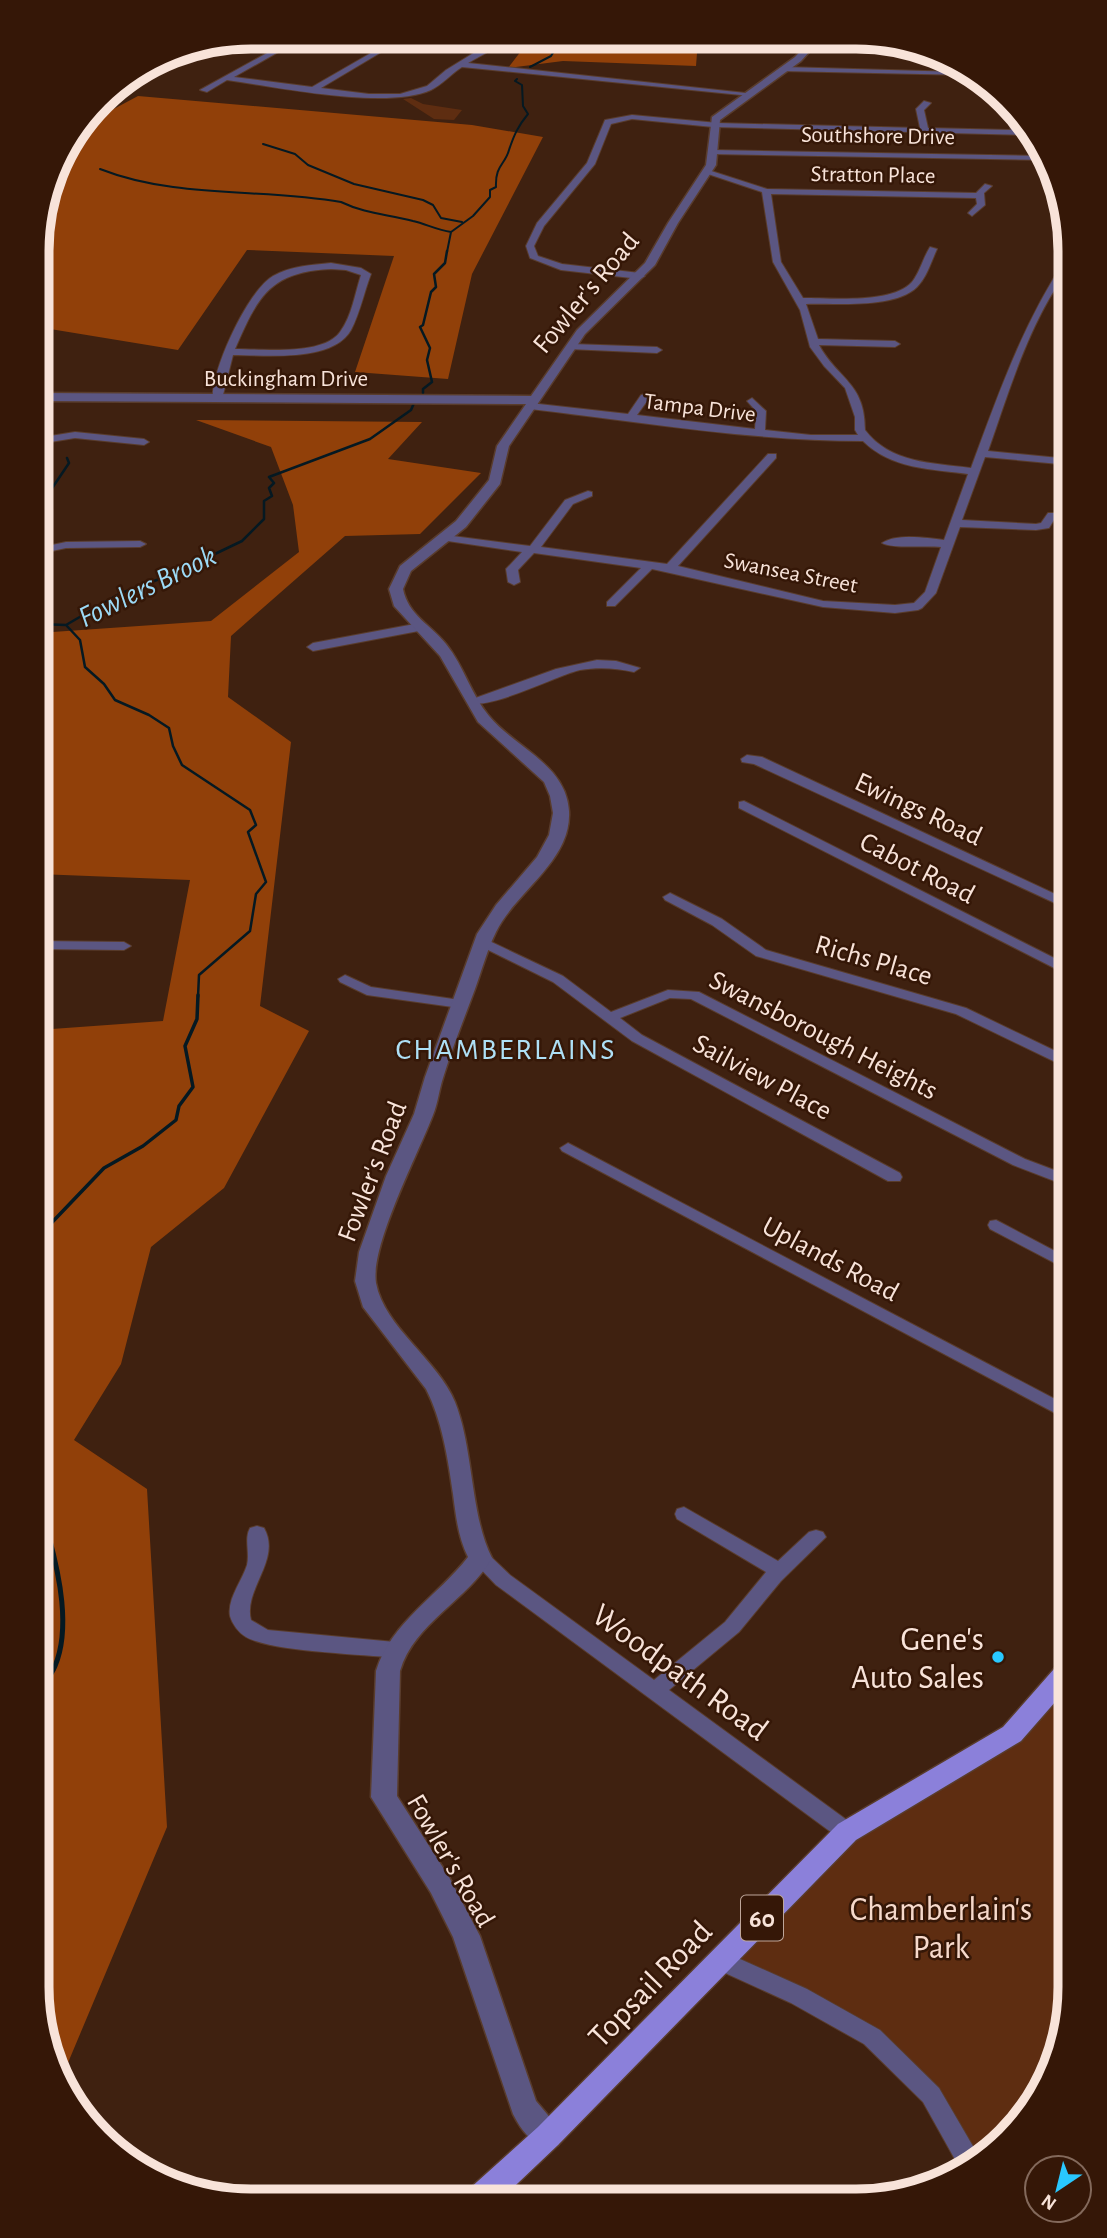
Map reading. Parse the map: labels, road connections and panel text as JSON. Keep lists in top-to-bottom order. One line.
{"streets":{"main road":["60","Topsail Road"],"street":["Southshore Drive","Stratton Place","Fowler's Road","Buckingham Drive","Tampa Drive","Swansea Street","Ewings Road","Cabot Road","Richs Place","Swansborough Heights","Sailview Place","Uplands Road","Woodpath Road"]},"crossings":[["Southshore Drive","Stratton Place"],["Southshore Drive","Fowler's Road"],["Stratton Place","Fowler's Road"],["Fowler's Road","Buckingham Drive"],["Fowler's Road","Tampa Drive"],["Fowler's Road","Swansea Street"],["Fowler's Road","Woodpath Road"],["Fowler's Road","Topsail Road"],["Buckingham Drive","Tampa Drive"],["Swansborough Heights","Sailview Place"],["Woodpath Road","Topsail Road"]],"districts":["CHAMBERLAINS"],"water":["Fowlers Brook"],"parks":["Chamberlain's Park"],"places":["Gene's Auto Sales"],"north":"bottom left"}
